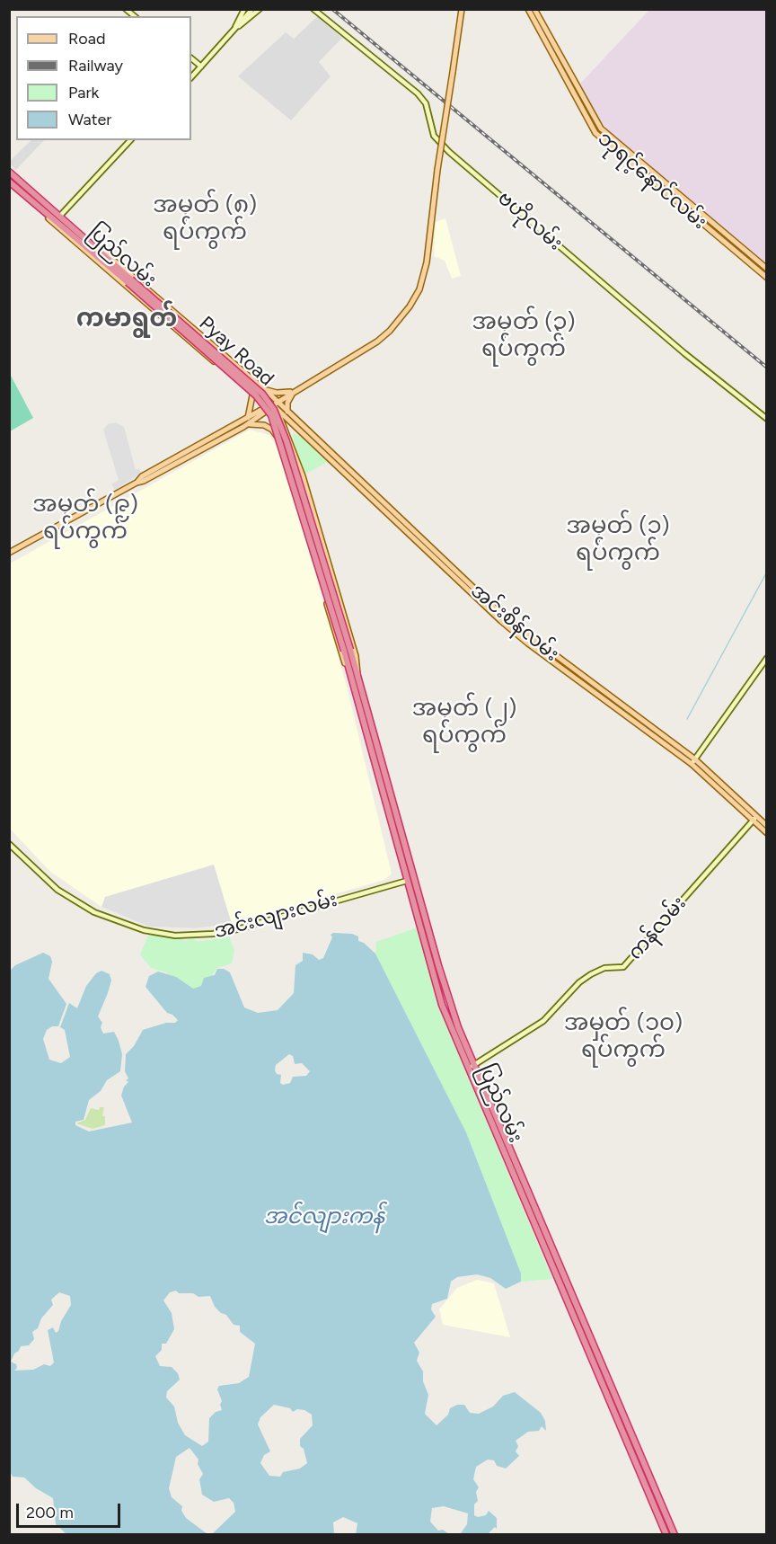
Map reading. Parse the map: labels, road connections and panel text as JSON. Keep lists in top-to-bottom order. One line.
{"streets":{"highway":["ပြည်လမ်း","Pyay Road"],"main road":["ဘုရင့်နောင်လမ်း","ဗဟိုလမ်း","အင်းစိန်လမ်း","အင်းလျားလမ်း","ကန်လမ်း"]},"crossings":[["ပြည်လမ်း","Pyay Road"],["ပြည်လမ်း","အင်းစိန်လမ်း"],["ပြည်လမ်း","အင်းလျားလမ်း"],["ပြည်လမ်း","ကန်လမ်း"],["အင်းစိန်လမ်း","ကန်လမ်း"]],"districts":["အမှတ် (၈) ရပ်ကွက်","ကမာရွတ်","အမှတ် (၃) ရပ်ကွက်","အမှတ် (၉) ရပ်ကွက်","အမှတ် (၁) ရပ်ကွက်","အမှတ် (၂) ရပ်ကွက်","အမှတ် (၁၀) ရပ်ကွက်"],"water":["အင်လျားကန်"],"legend":["Road","Railway","Park","Water"],"scale_bar":"200 m"}
